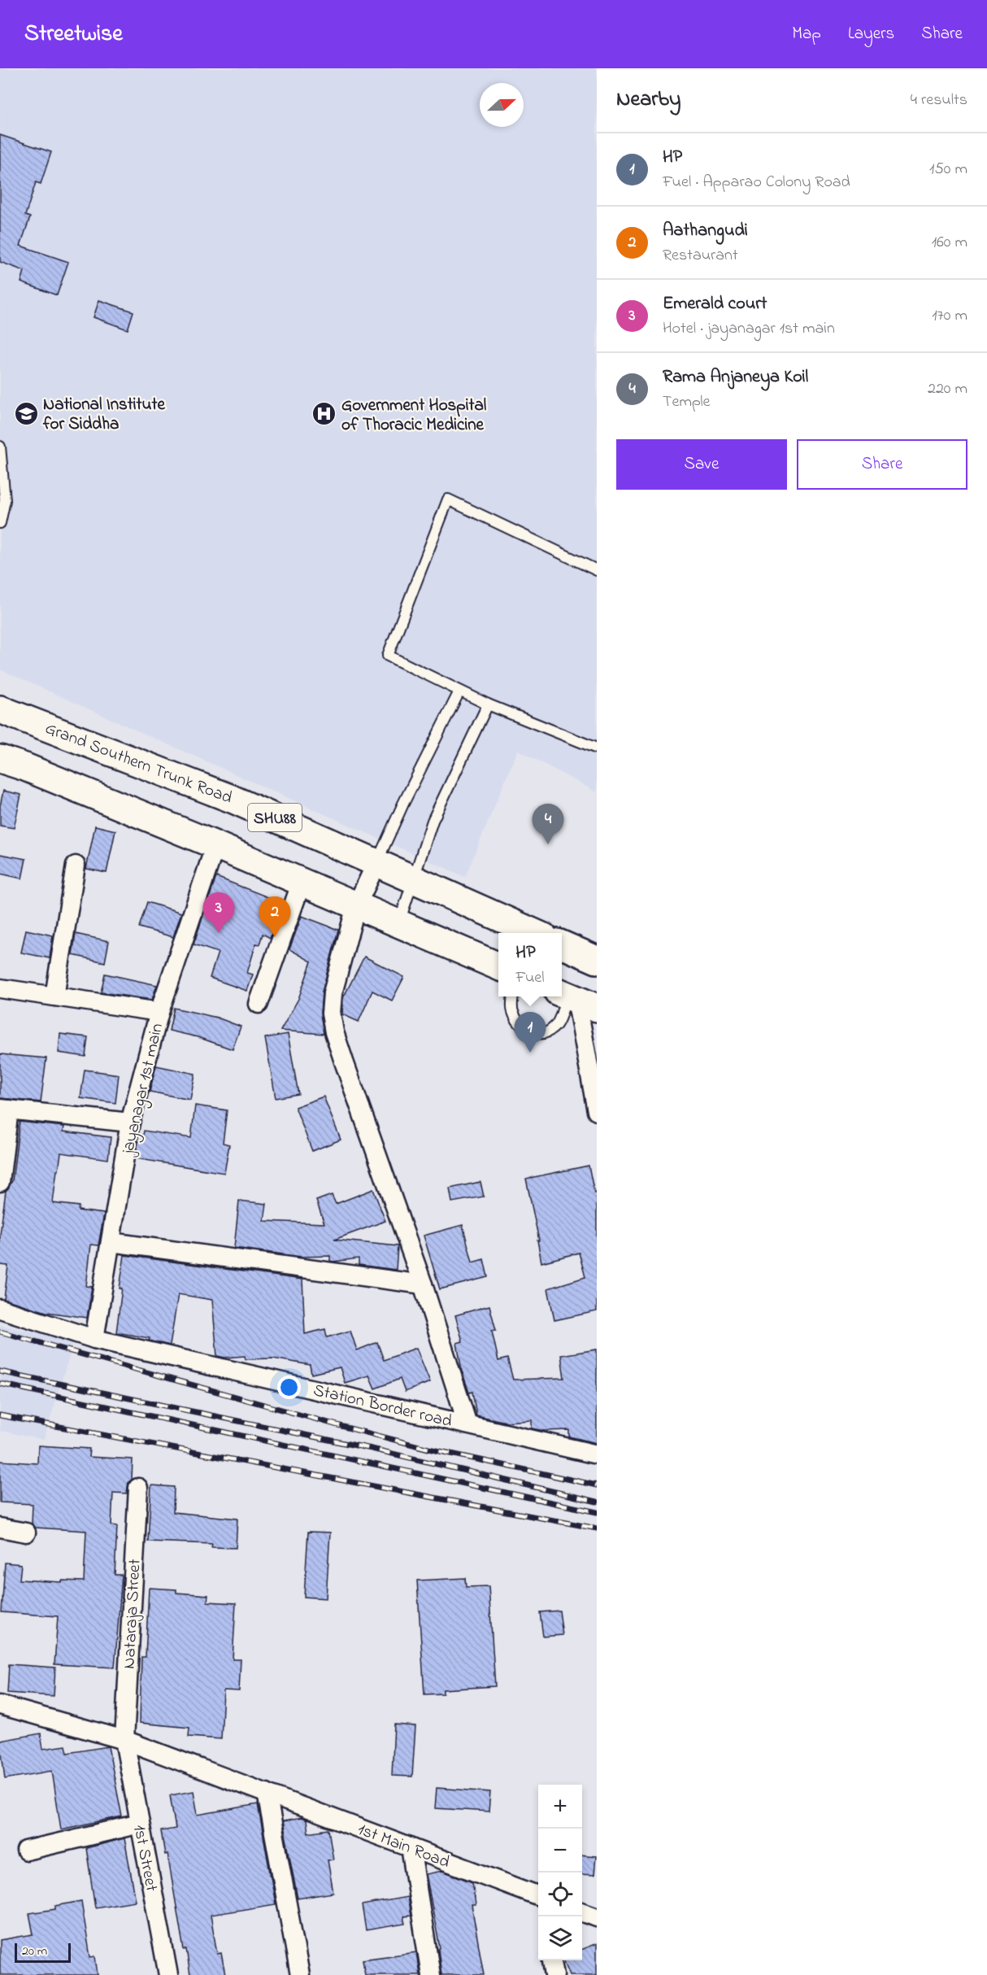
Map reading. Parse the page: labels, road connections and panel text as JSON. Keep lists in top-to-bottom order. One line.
{"streets":{"main road":["Grand Southern Trunk Road","SHU88"],"street":["jayanagar 1st main","Station Border road","Nataraja Street","1st Main Road","1st Street"]},"crossings":[["SHU88","jayanagar 1st main"],["jayanagar 1st main","Station Border road"],["Nataraja Street","1st Main Road"],["Nataraja Street","1st Street"],["1st Main Road","1st Street"]],"places":{"school or university":["National Institute for Siddha"],"hospital":["Government Hospital of Thoracic Medicine"]},"scale_bar":"20 m","north":"right","page":{"header":"Streetwise","nav":["Map","Layers","Share"],"heading":["Nearby","4 results"],"list":[{"mark":"1","name":"HP","note":"Fuel · Apparao Colony Road","value":"150 m"},{"mark":"2","name":"Aathangudi","note":"Restaurant","value":"160 m"},{"mark":"3","name":"Emerald court","note":"Hotel · jayanagar 1st main","value":"170 m"},{"mark":"4","name":"Rama Anjaneya Koil","note":"Temple","value":"220 m"}],"buttons":["Save","Share"],"pins":["4","3","2","1"],"popup":["HP","Fuel"],"map_buttons":["+","−"],"scale":"20 m"}}
